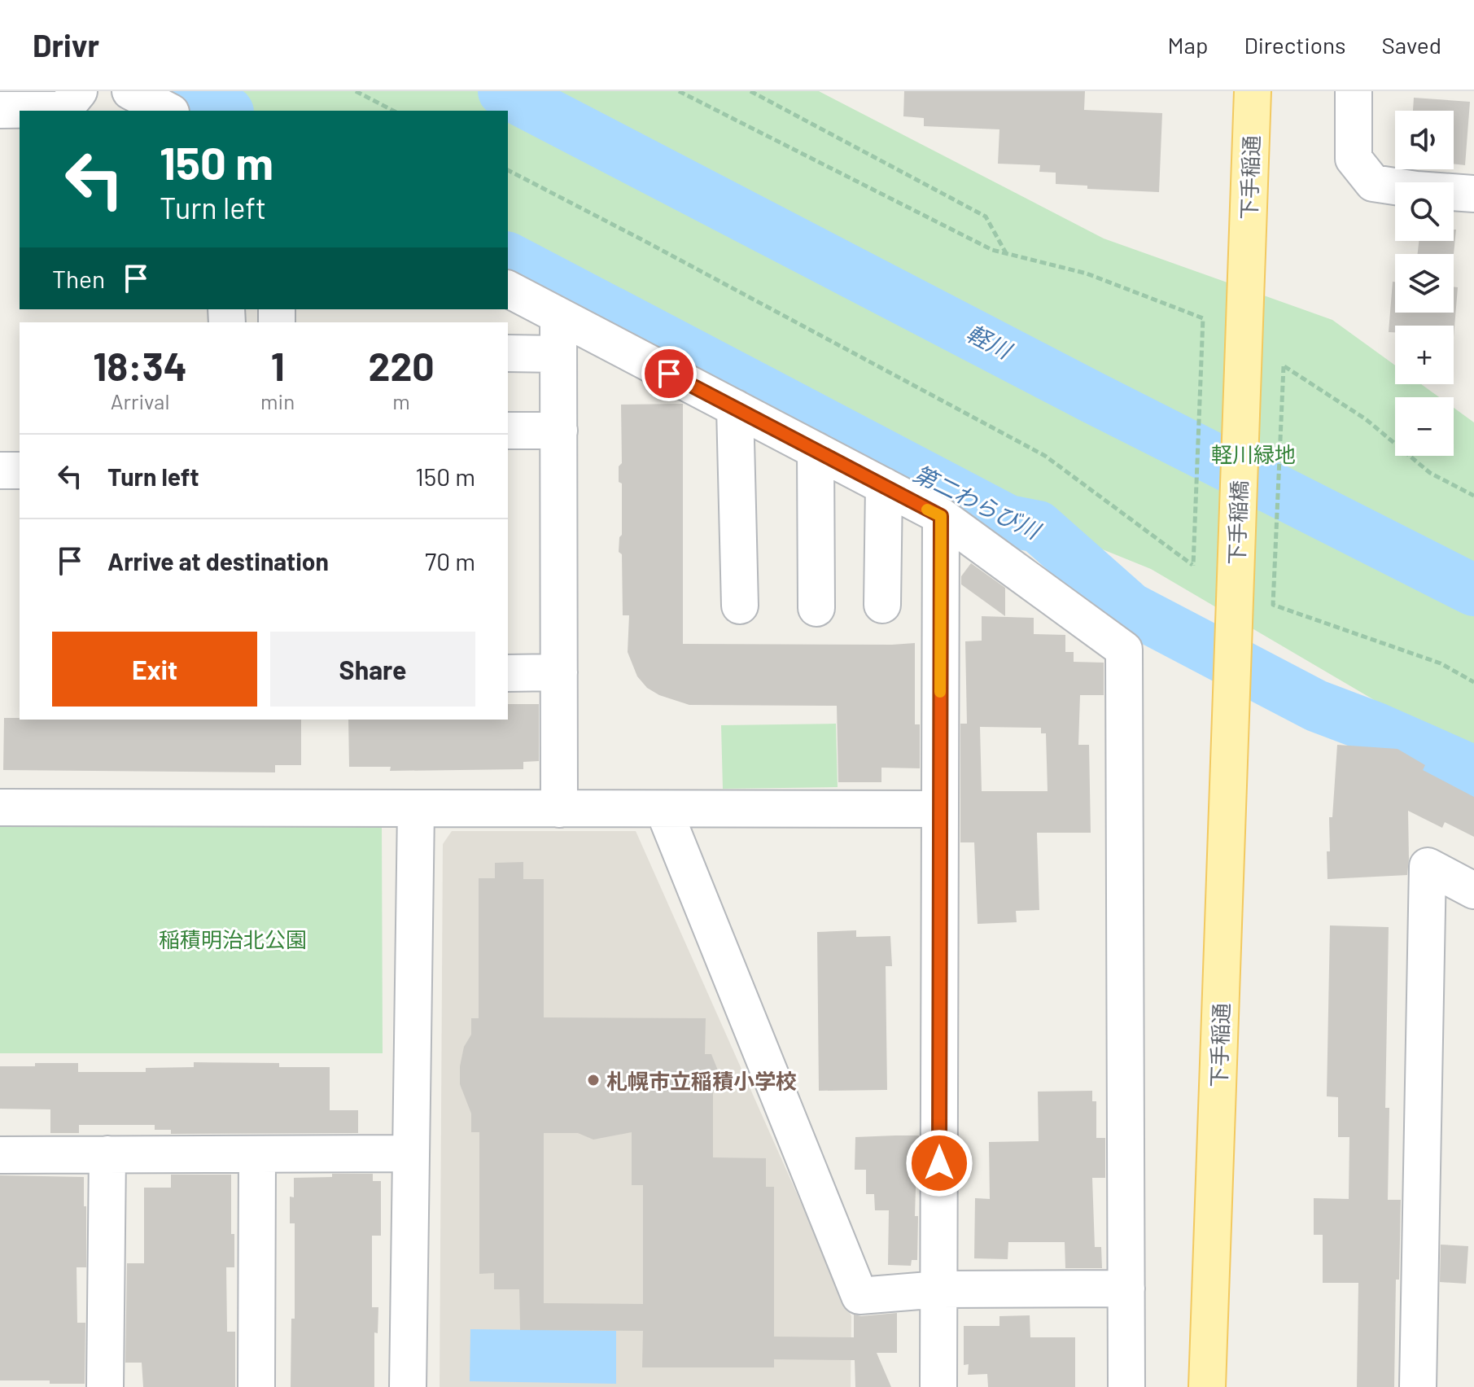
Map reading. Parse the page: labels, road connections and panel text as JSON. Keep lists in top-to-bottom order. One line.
{"streets":{"main road":["下手稲通","下手稲橋"]},"crossings":[["下手稲通","下手稲橋"]],"water":["軽川","第二わらび川"],"parks":["軽川緑地","稲積明治北公園"],"places":["札幌市立稲積小学校"],"page":{"header":"Drivr","nav":["Map","Directions","Saved"],"map_buttons":["+","−"],"turn":["150 m","Turn left"],"then":"Then","eta":["18:34","Arrival","1","min","220","m"],"list":[{"name":"Turn left","value":"150 m"},{"name":"Arrive at destination","value":"70 m"}],"buttons":["Exit","Share"]}}
